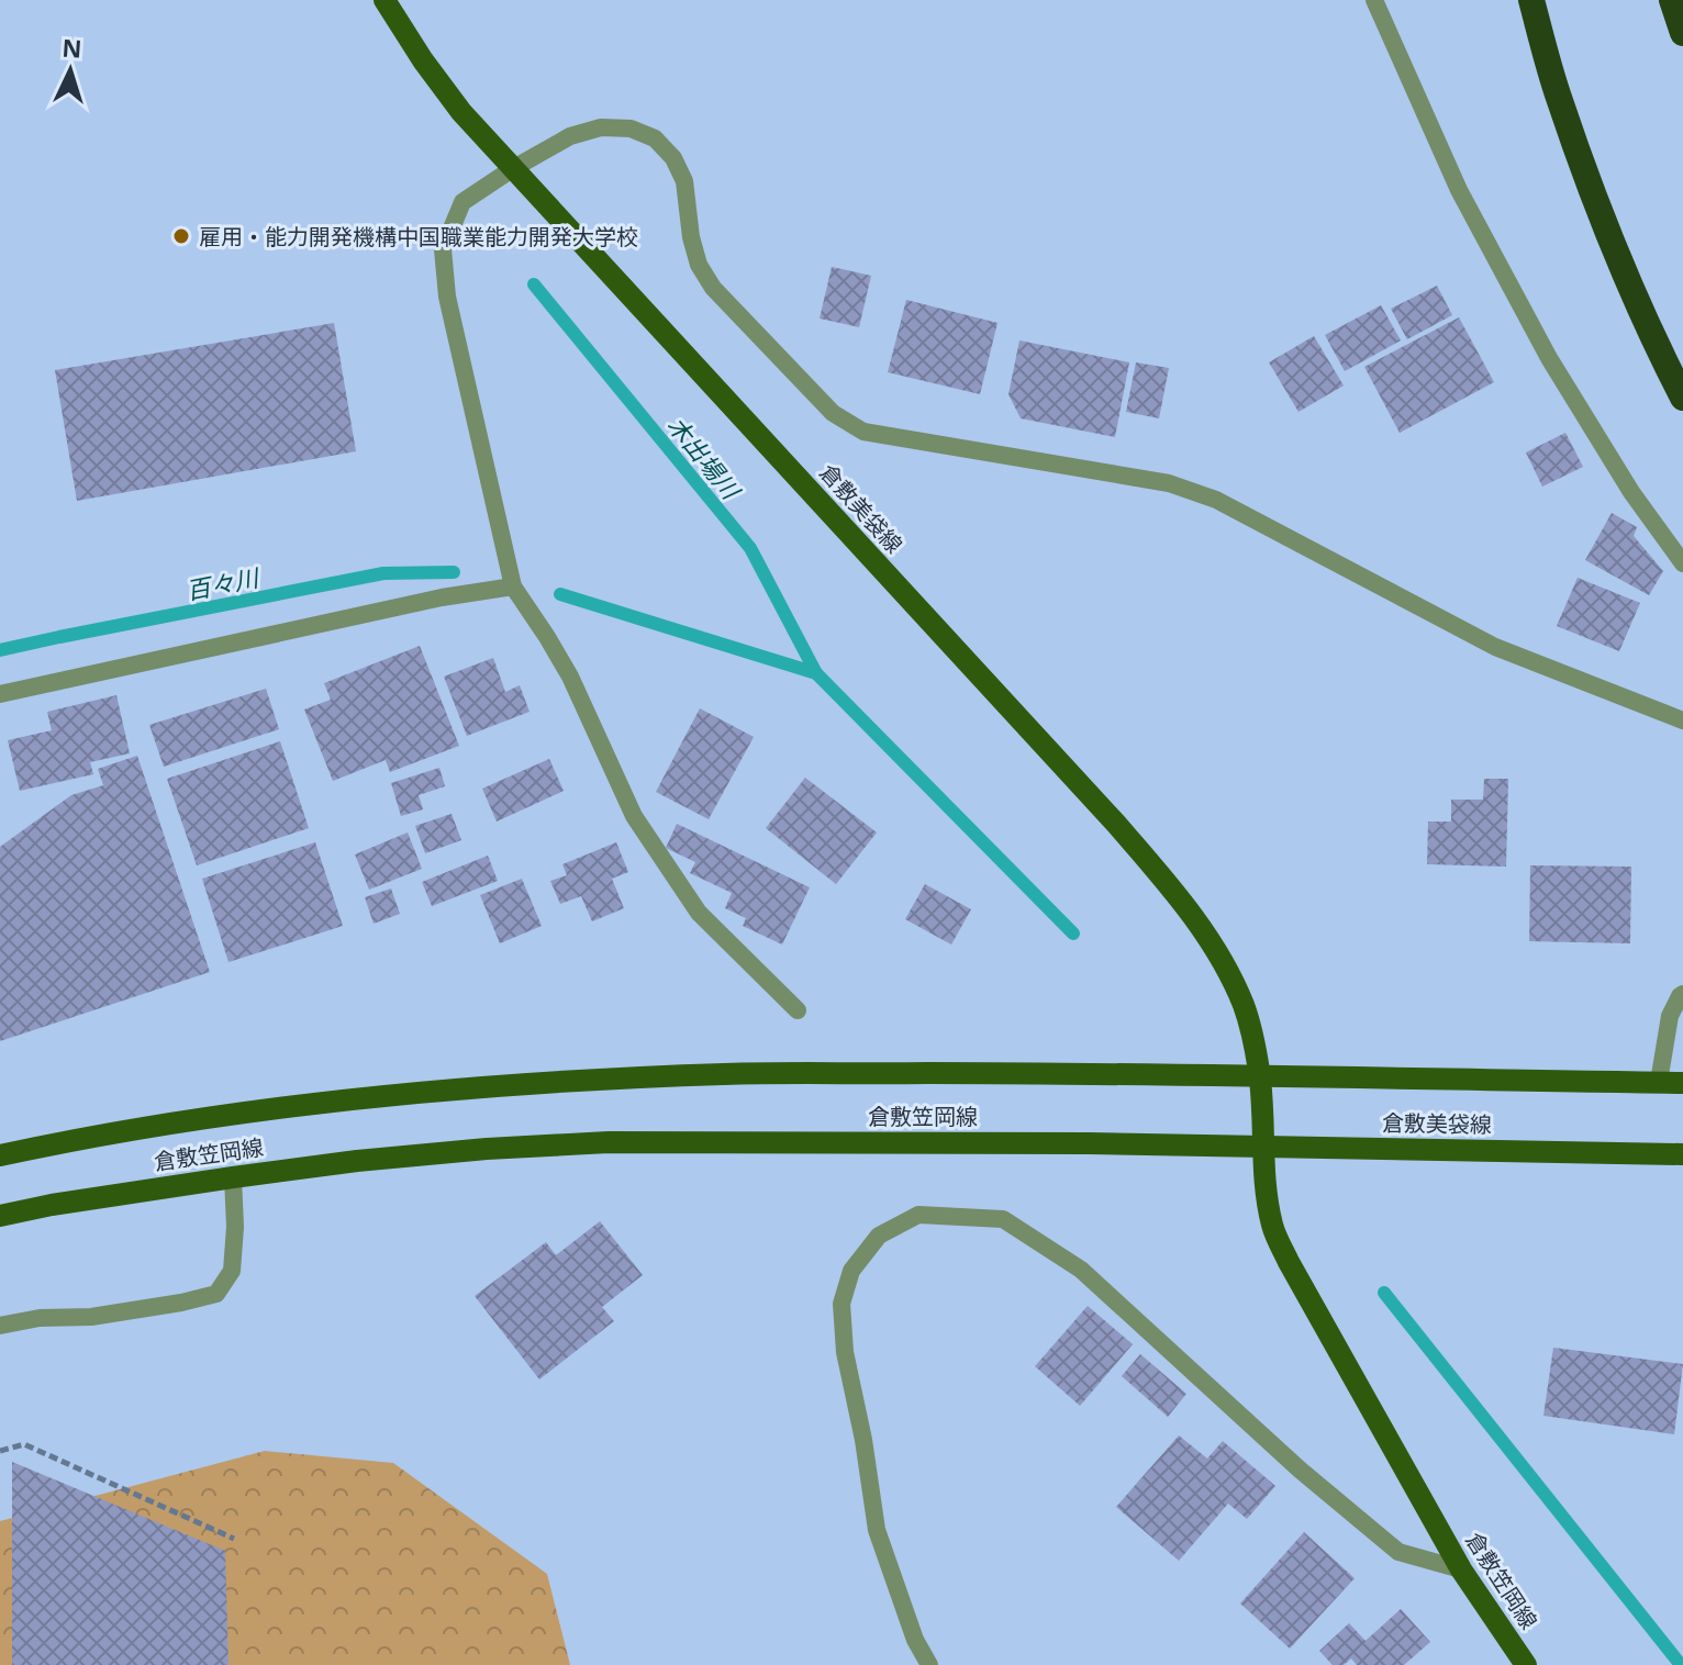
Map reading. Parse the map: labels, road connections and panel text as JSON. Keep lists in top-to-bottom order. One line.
{"streets":{"main road":["倉敷美袋線","倉敷笠岡線"]},"crossings":[["倉敷美袋線","倉敷笠岡線"]],"water":["木出場川","百々川"],"places":["雇用・能力開発機構中国職業能力開発大学校"],"north":"top"}
